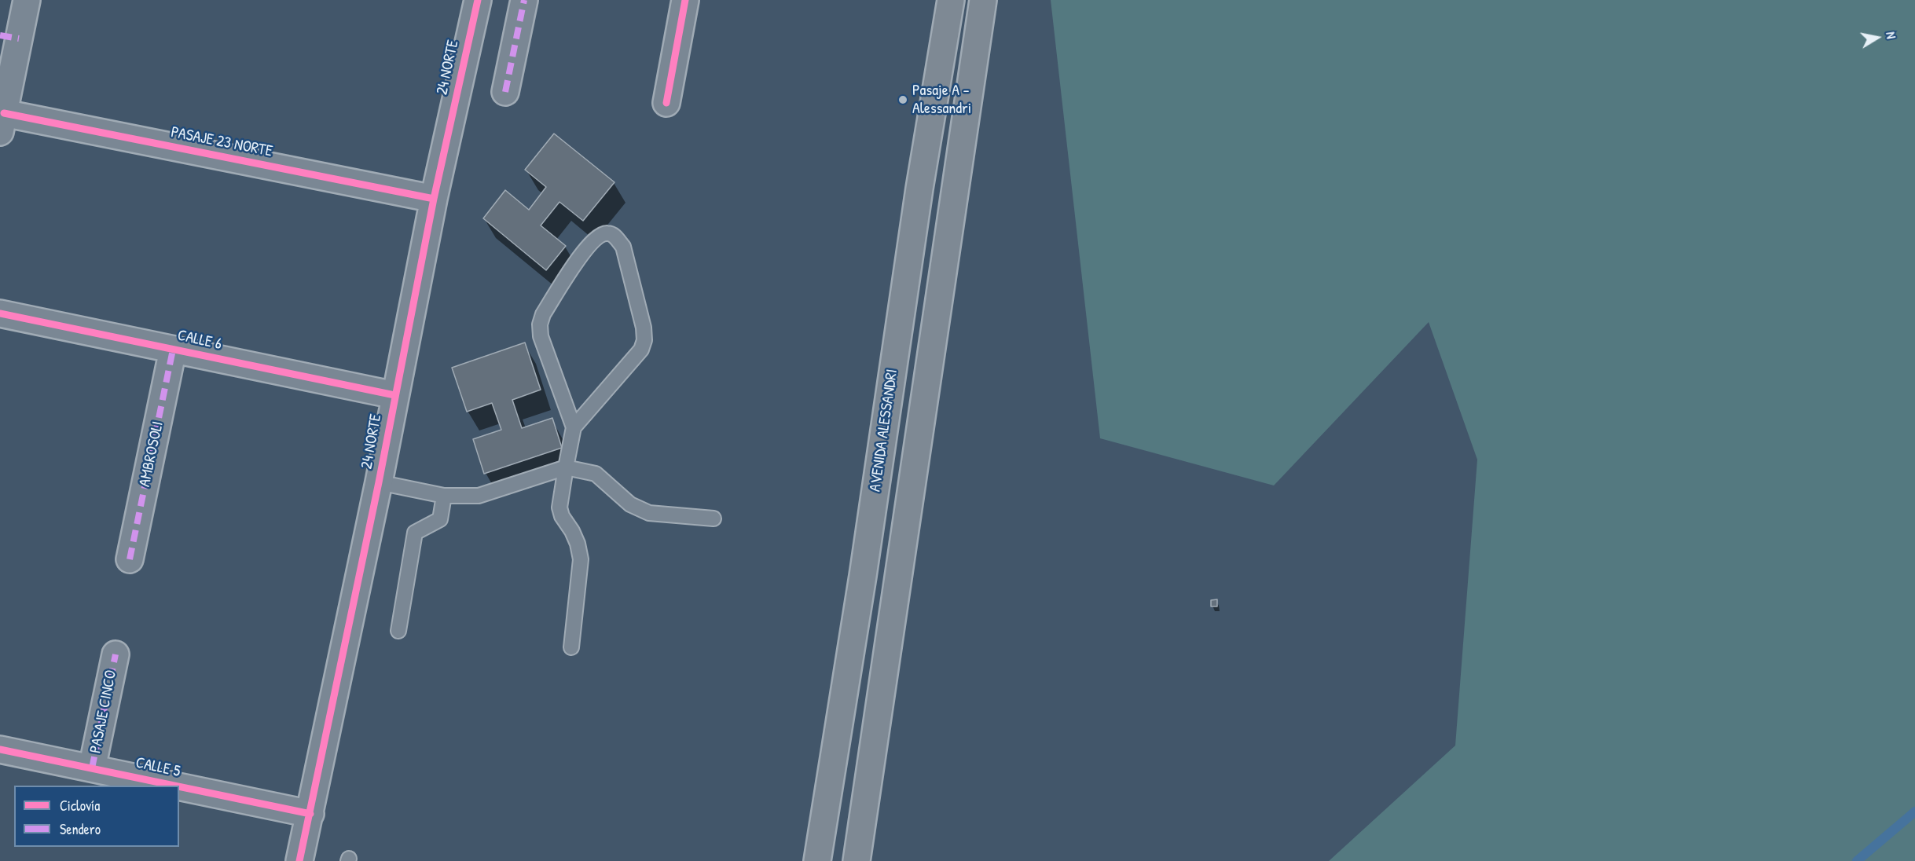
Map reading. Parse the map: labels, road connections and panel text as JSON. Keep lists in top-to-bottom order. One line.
{"streets":{"main road":["AVENIDA ALESSANDRI"],"street":["24 NORTE","PASAJE 23 NORTE","CALLE 6","AMBROSOLI","PASAJE CINCO","CALLE 5"]},"crossings":[["24 NORTE","PASAJE 23 NORTE"],["24 NORTE","CALLE 6"],["24 NORTE","CALLE 5"],["CALLE 6","AMBROSOLI"],["PASAJE CINCO","CALLE 5"]],"places":["Pasaje A - Alessandri"],"legend":["Ciclovía","Sendero"],"north":"right"}
